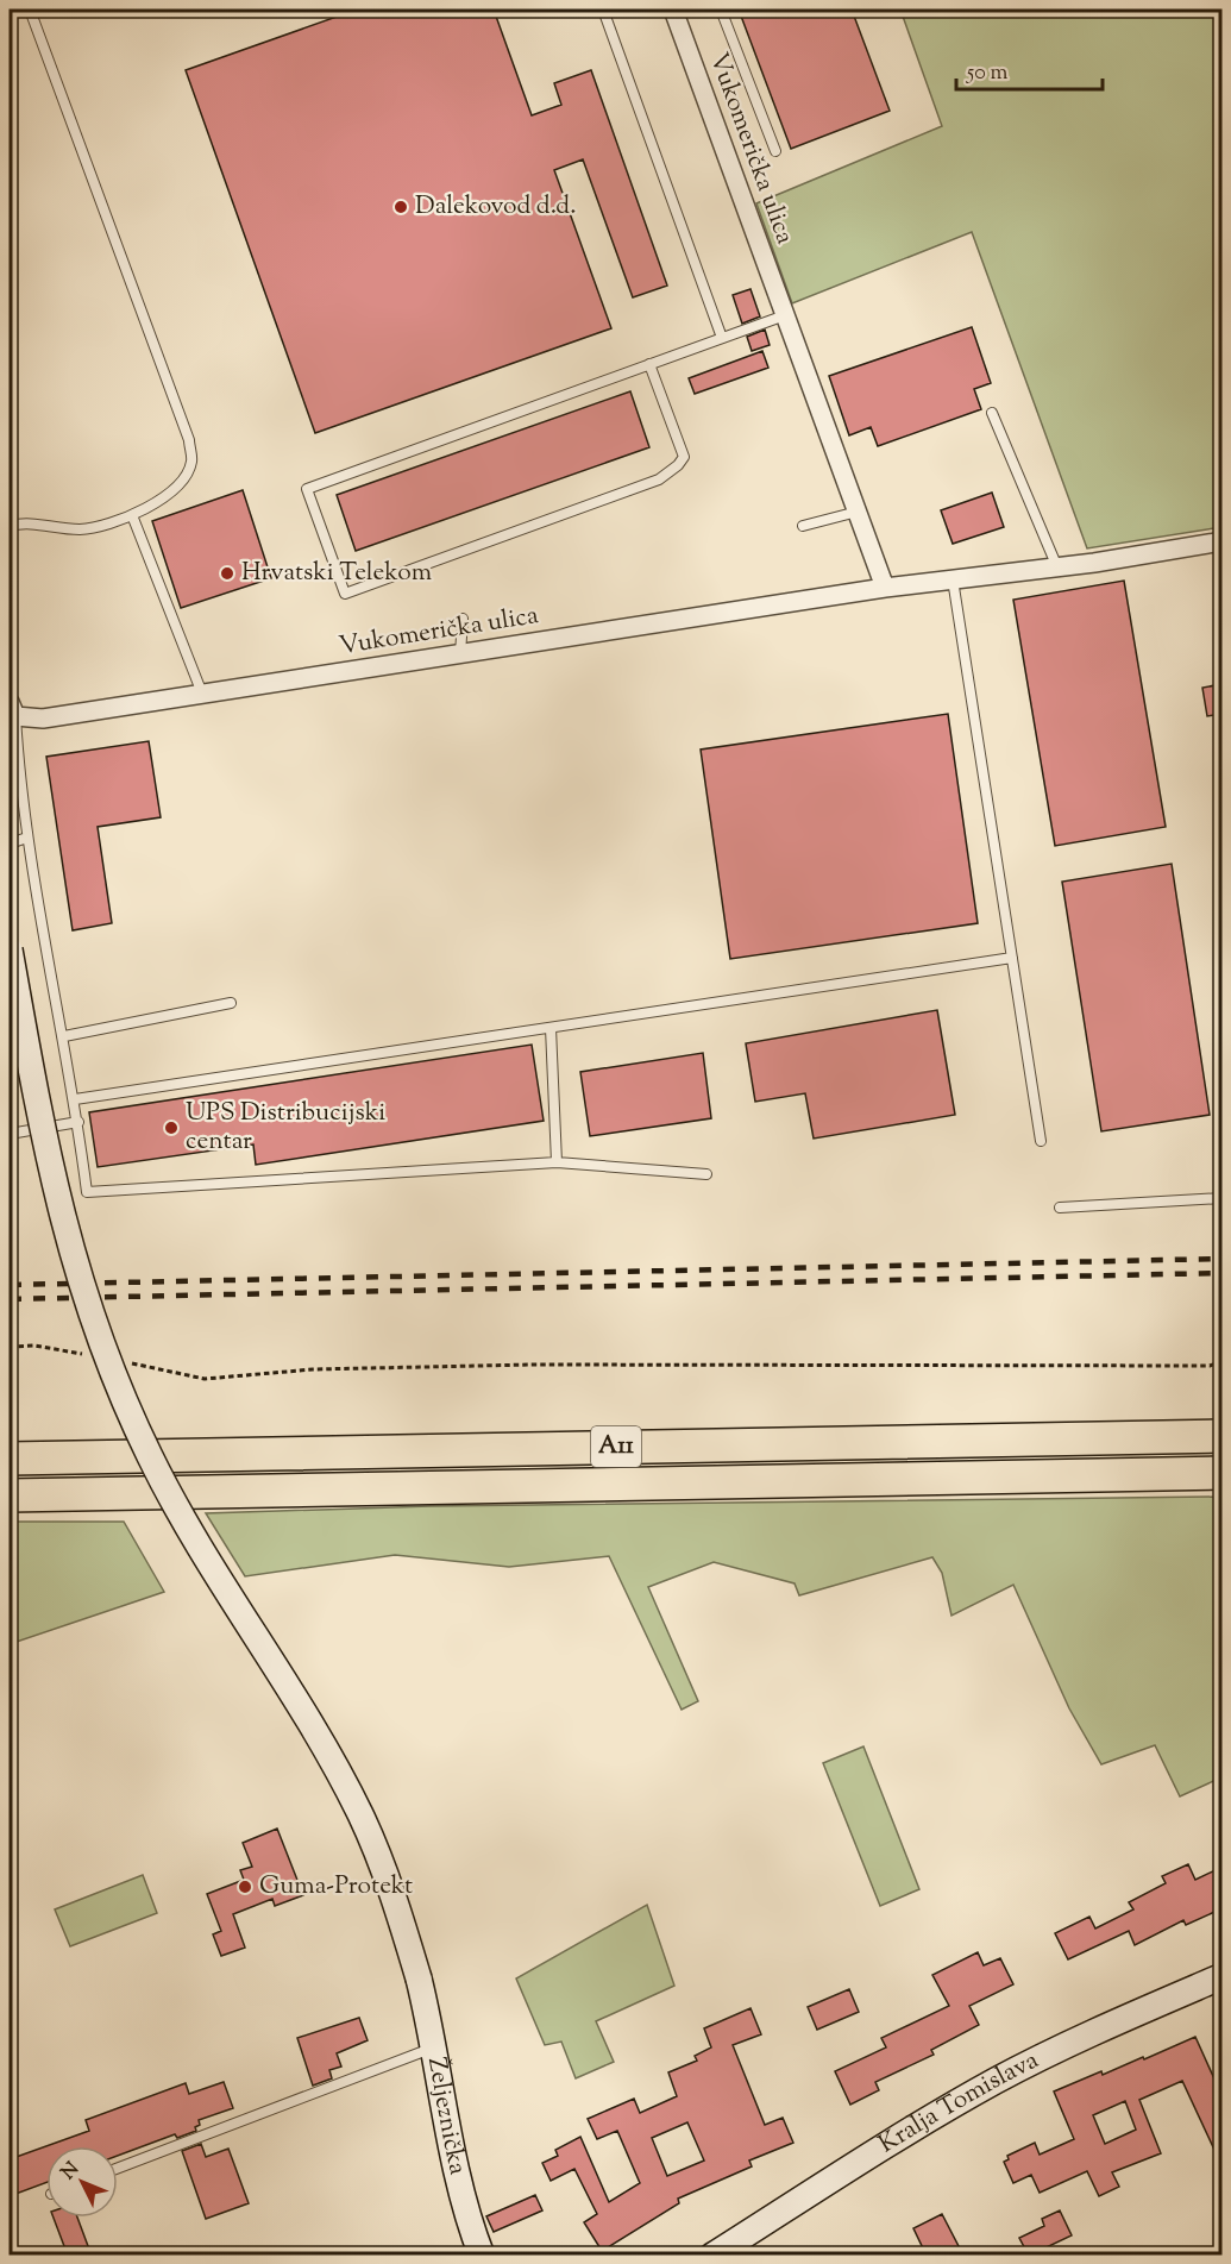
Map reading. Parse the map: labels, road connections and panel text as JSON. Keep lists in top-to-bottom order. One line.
{"streets":{"highway":["A11"],"main road":["Kralja Tomislava","Željeznička"],"street":["Vukomerička ulica"]},"places":["Dalekovod d.d.","Hrvatski Telekom","UPS Distribucijski centar","Guma-Protekt"],"scale_bar":"50 m","north":"top left"}
